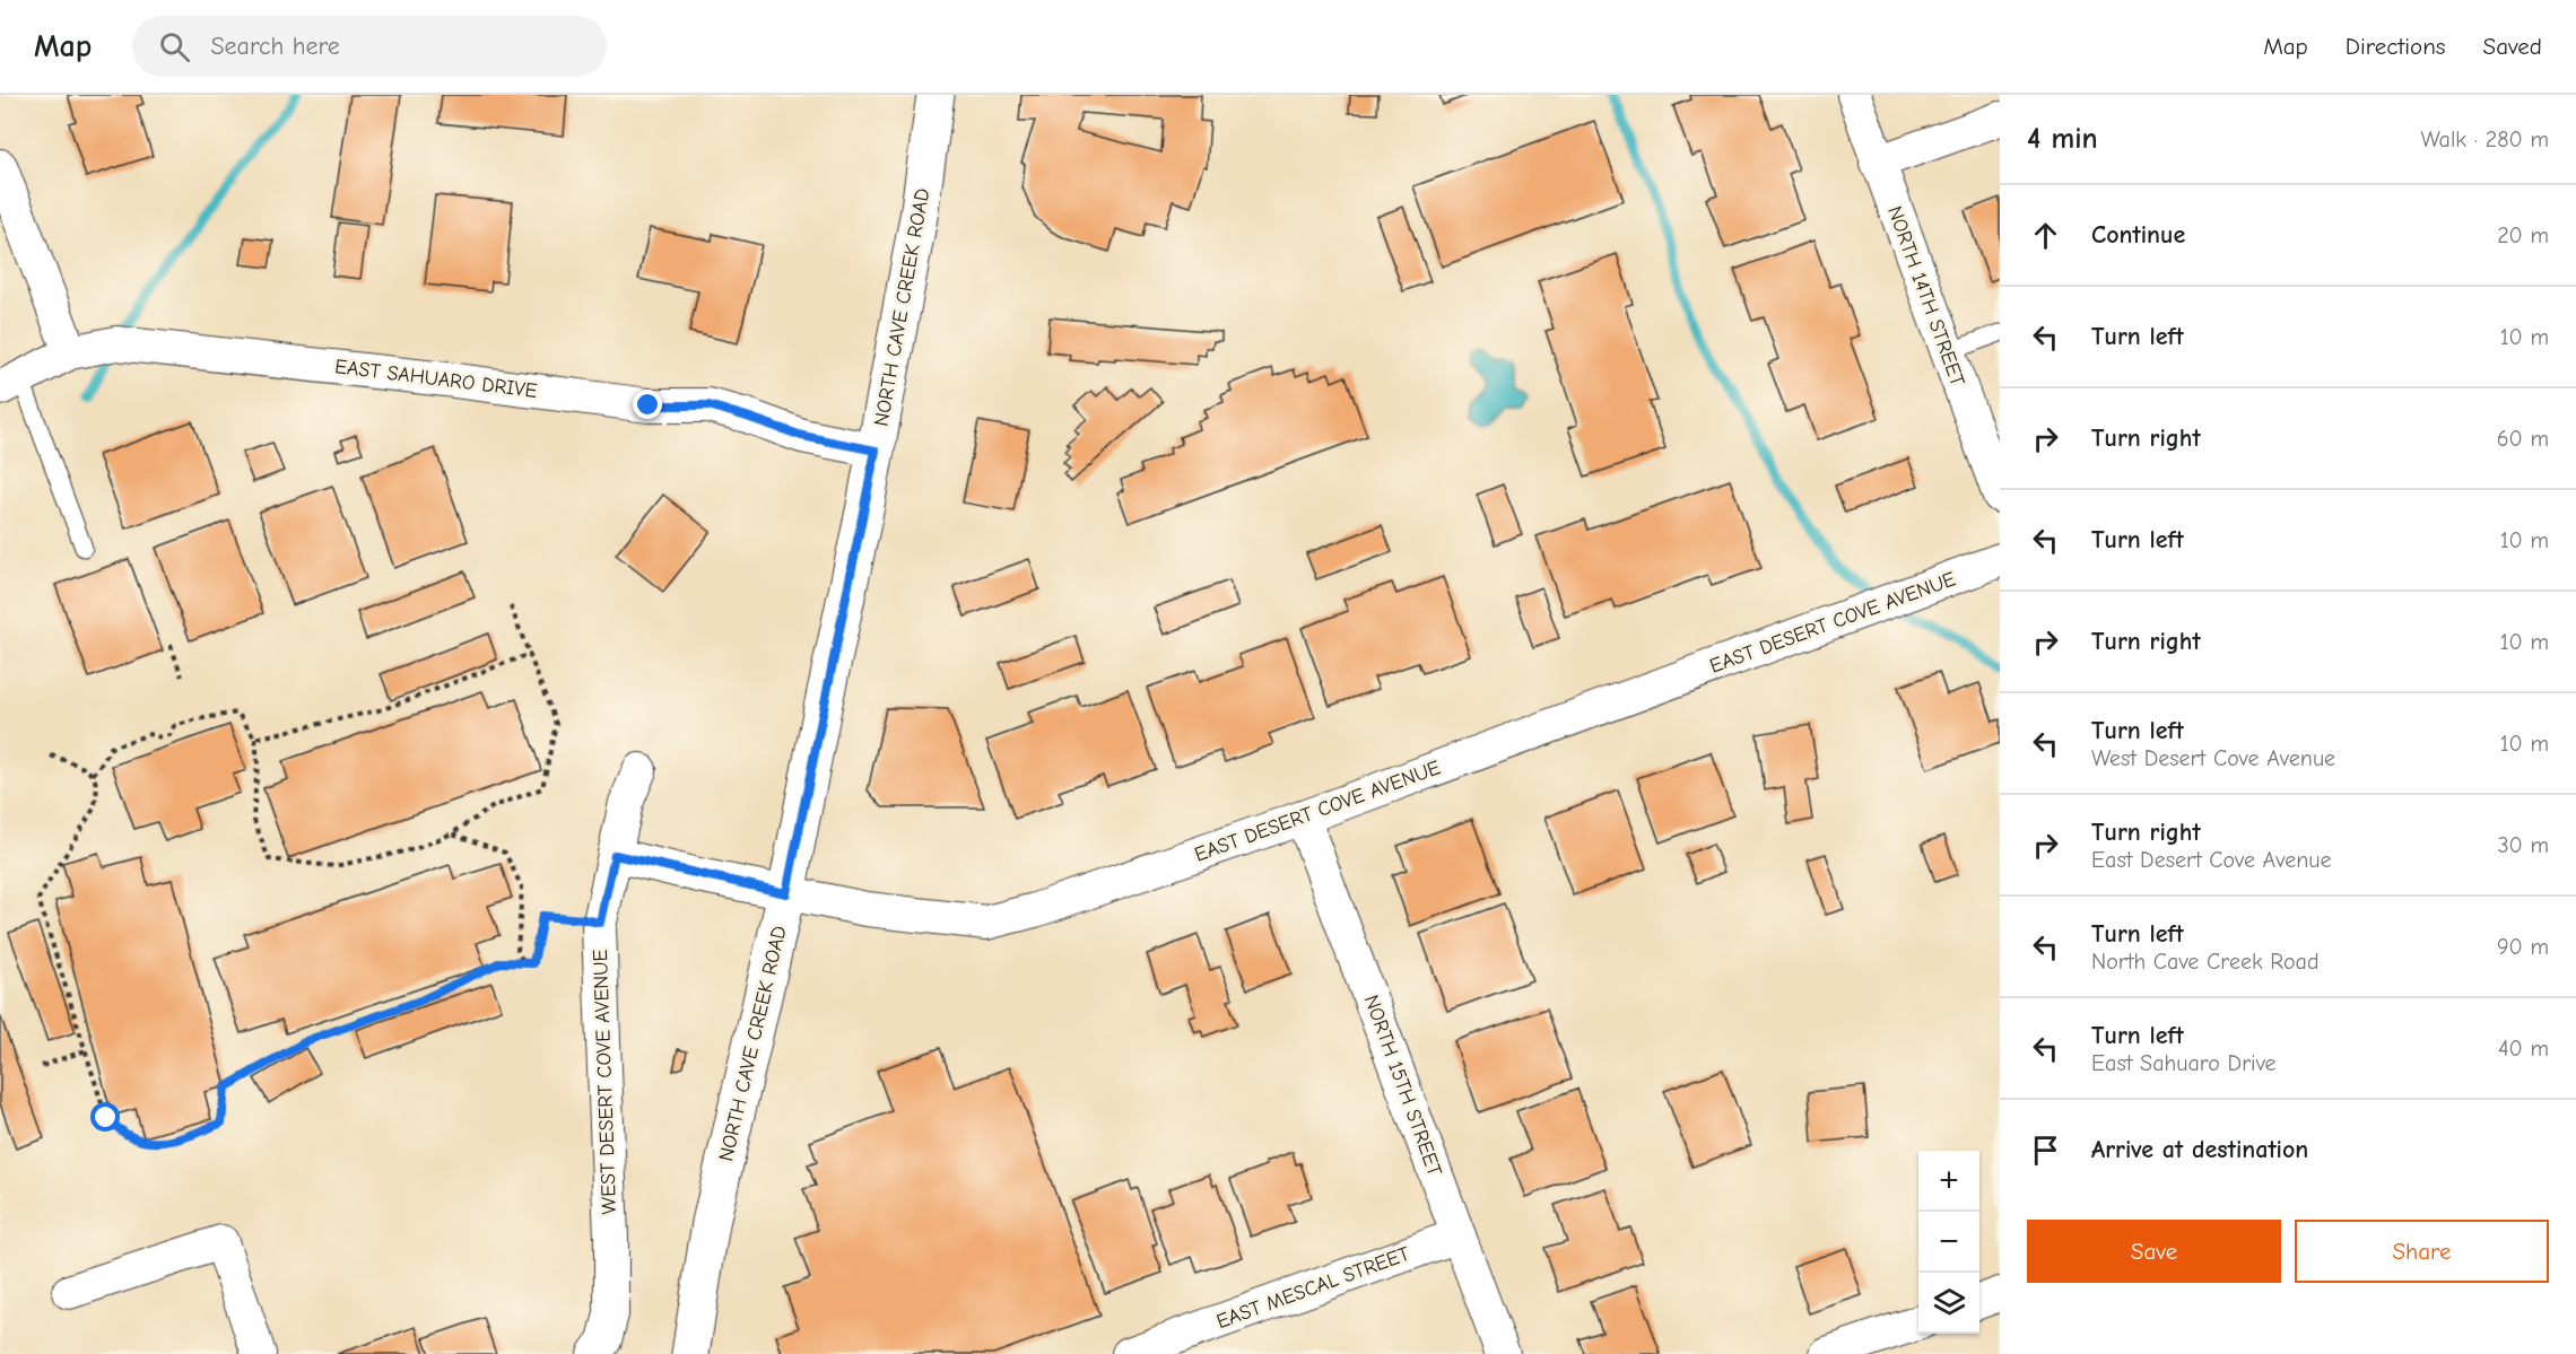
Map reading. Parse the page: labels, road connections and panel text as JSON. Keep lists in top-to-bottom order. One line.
{"streets":{"main road":["NORTH CAVE CREEK ROAD"],"street":["NORTH 14TH STREET","EAST SAHUARO DRIVE","EAST DESERT COVE AVENUE","WEST DESERT COVE AVENUE","NORTH 15TH STREET","EAST MESCAL STREET"]},"crossings":[["NORTH CAVE CREEK ROAD","EAST SAHUARO DRIVE"],["NORTH CAVE CREEK ROAD","EAST DESERT COVE AVENUE"],["EAST DESERT COVE AVENUE","WEST DESERT COVE AVENUE"],["EAST DESERT COVE AVENUE","NORTH 15TH STREET"],["NORTH 15TH STREET","EAST MESCAL STREET"]],"page":{"header":"Map","search":"Search here","nav":["Map","Directions","Saved"],"heading":["4 min","Walk · 280 m"],"list":[["Continue","20 m"],["Turn left","10 m"],["Turn right","60 m"],["Turn left","10 m"],["Turn right","10 m"],["Turn left","West Desert Cove Avenue","10 m"],["Turn right","East Desert Cove Avenue","30 m"],["Turn left","North Cave Creek Road","90 m"],["Turn left","East Sahuaro Drive","40 m"],"Arrive at destination"],"map_buttons":["+","−"],"buttons":["Save","Share"]}}
